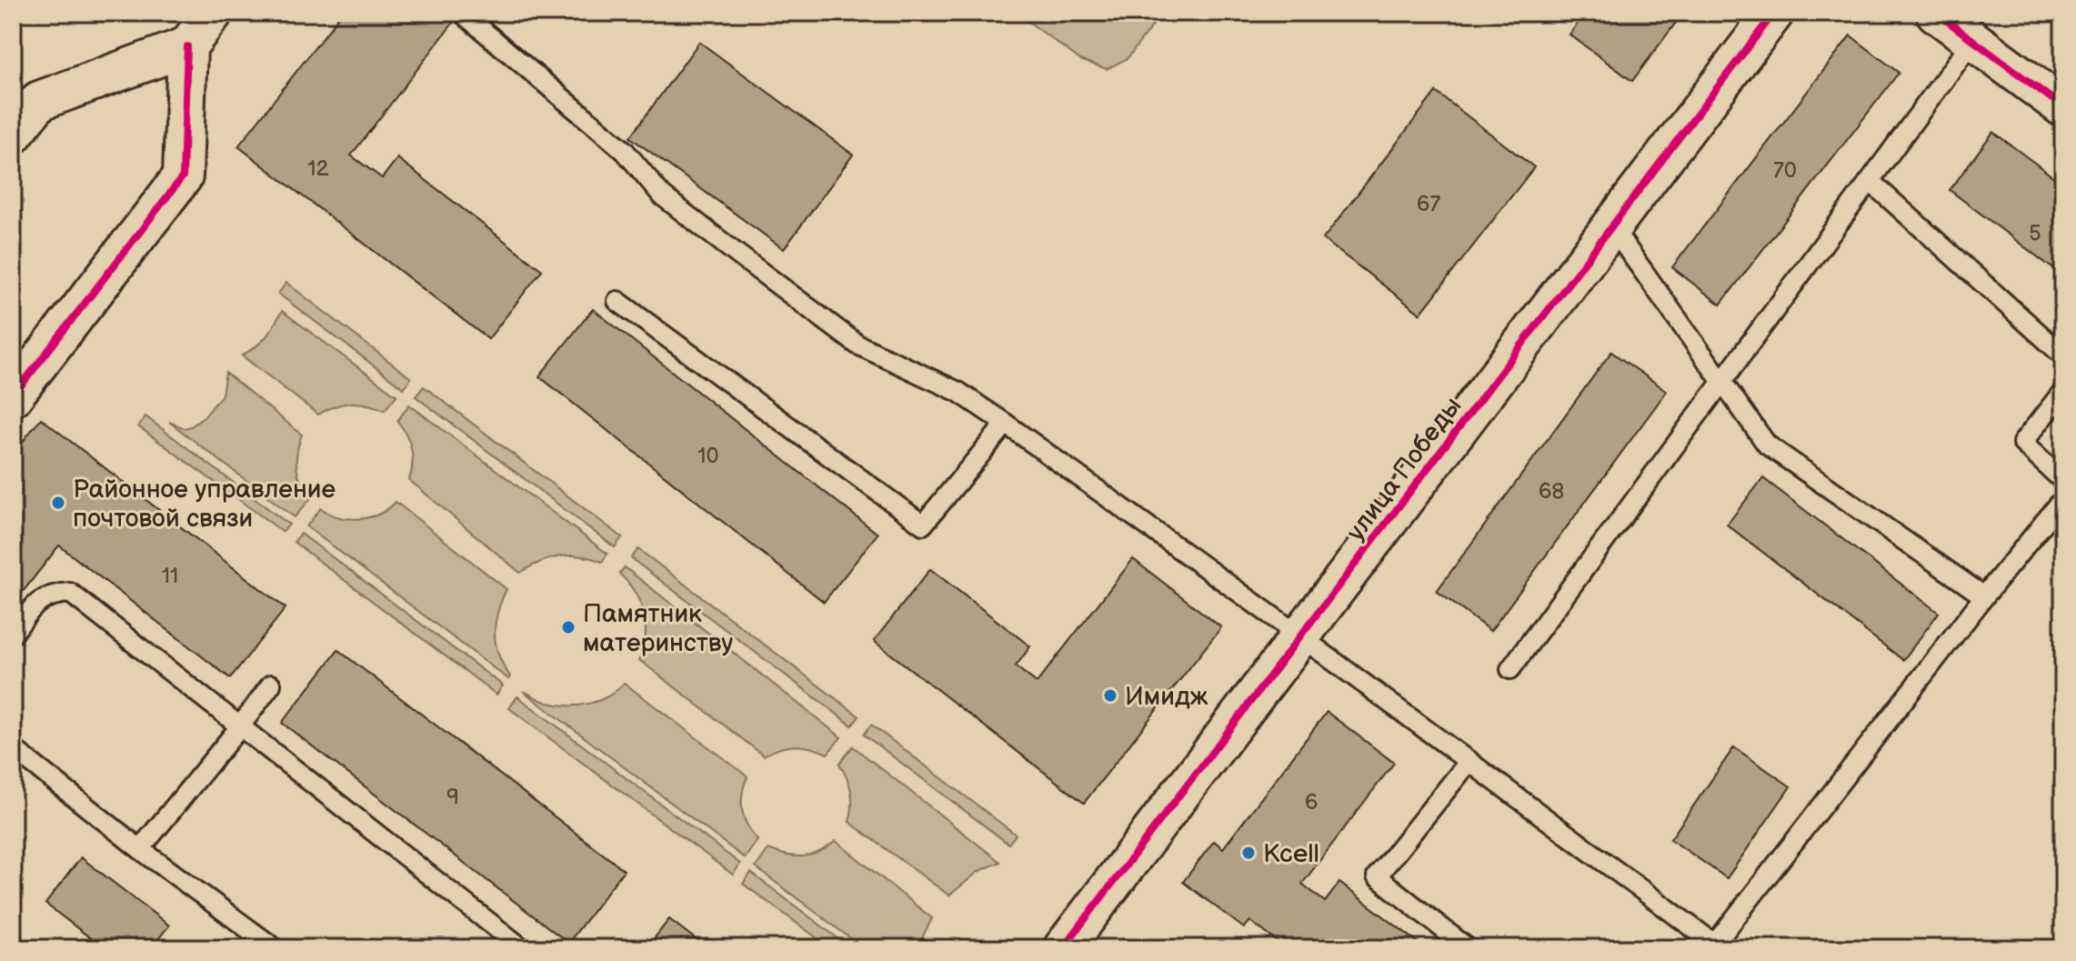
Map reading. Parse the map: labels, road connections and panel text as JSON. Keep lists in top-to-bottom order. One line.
{"streets":{"street":["улица Победы"]},"places":["Районное управление почтовой связи","Памятник материнству","Имидж","Kcell"],"house_numbers":["12","70","67","5","10","68","11","9","6"]}
